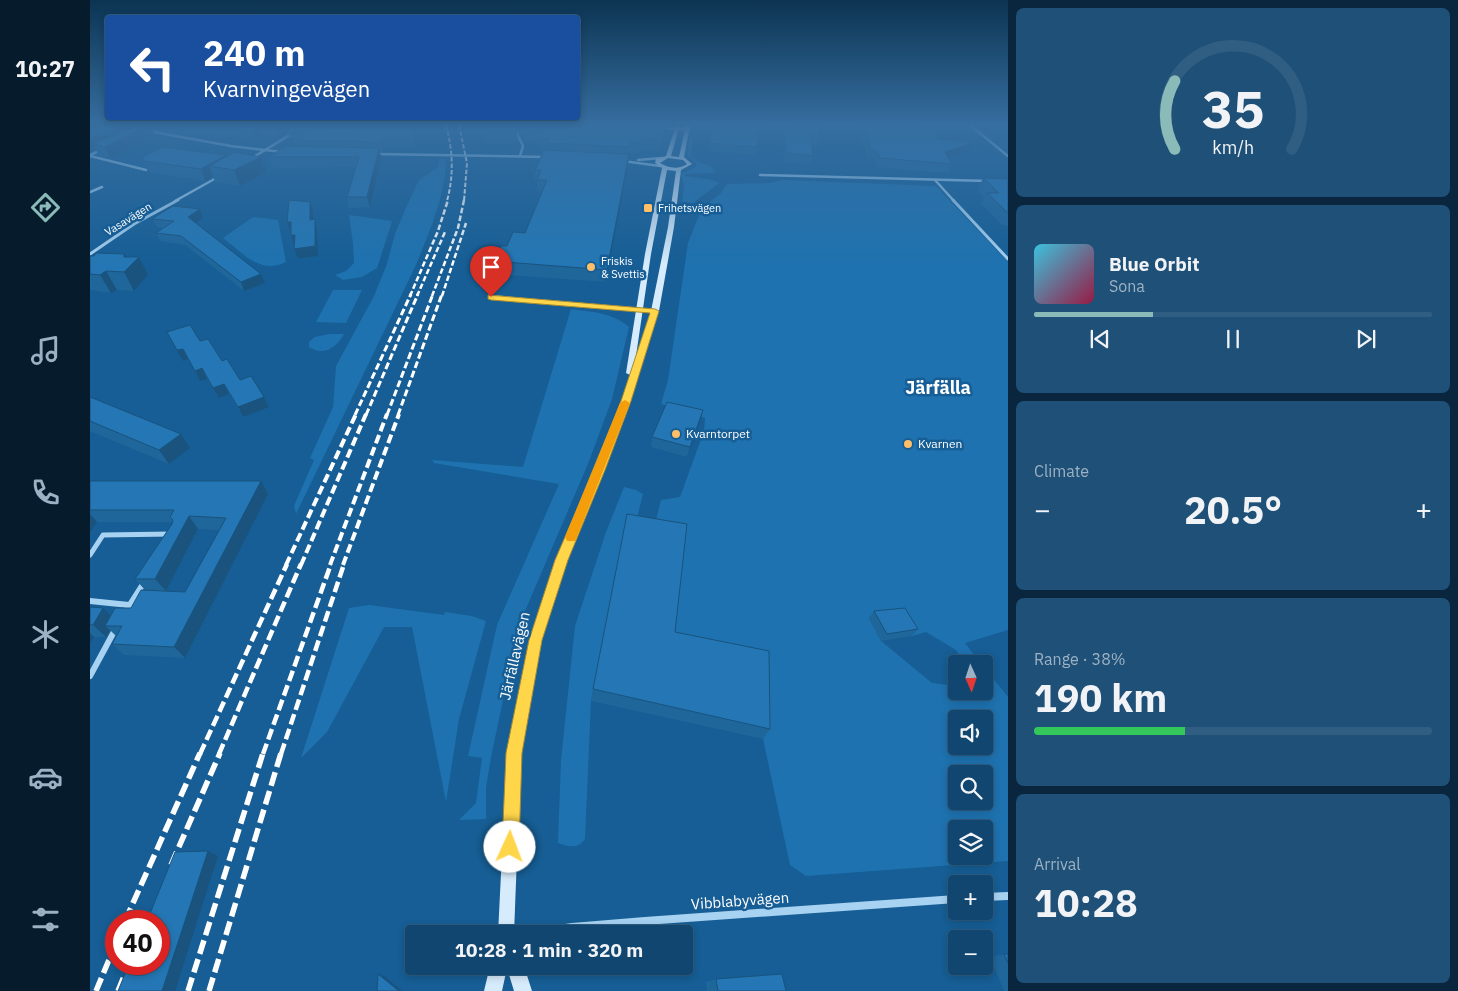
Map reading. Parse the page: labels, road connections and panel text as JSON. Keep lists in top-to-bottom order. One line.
{"streets":{"street":["Vasavägen","Järfällavägen","Vibblabyvägen"]},"districts":["Järfälla"],"places":{"transit":["Frihetsvägen"],"other":["Friskis & Svettis","Kvarntorpet","Kvarnen"]},"north":"bottom","page":{"tabs":"10:27","turn":["240 m","Kvarnvingevägen"],"song":["Blue Orbit","Sona"],"tile":["Climate",["Range · 38%","190 km"],["Arrival","10:28"]],"heat":["−","20.5°","+"],"map_buttons":["+","−"],"limit":"40","trip":"10:28 · 1 min · 320 m","gauge":["35","km/h"]}}
